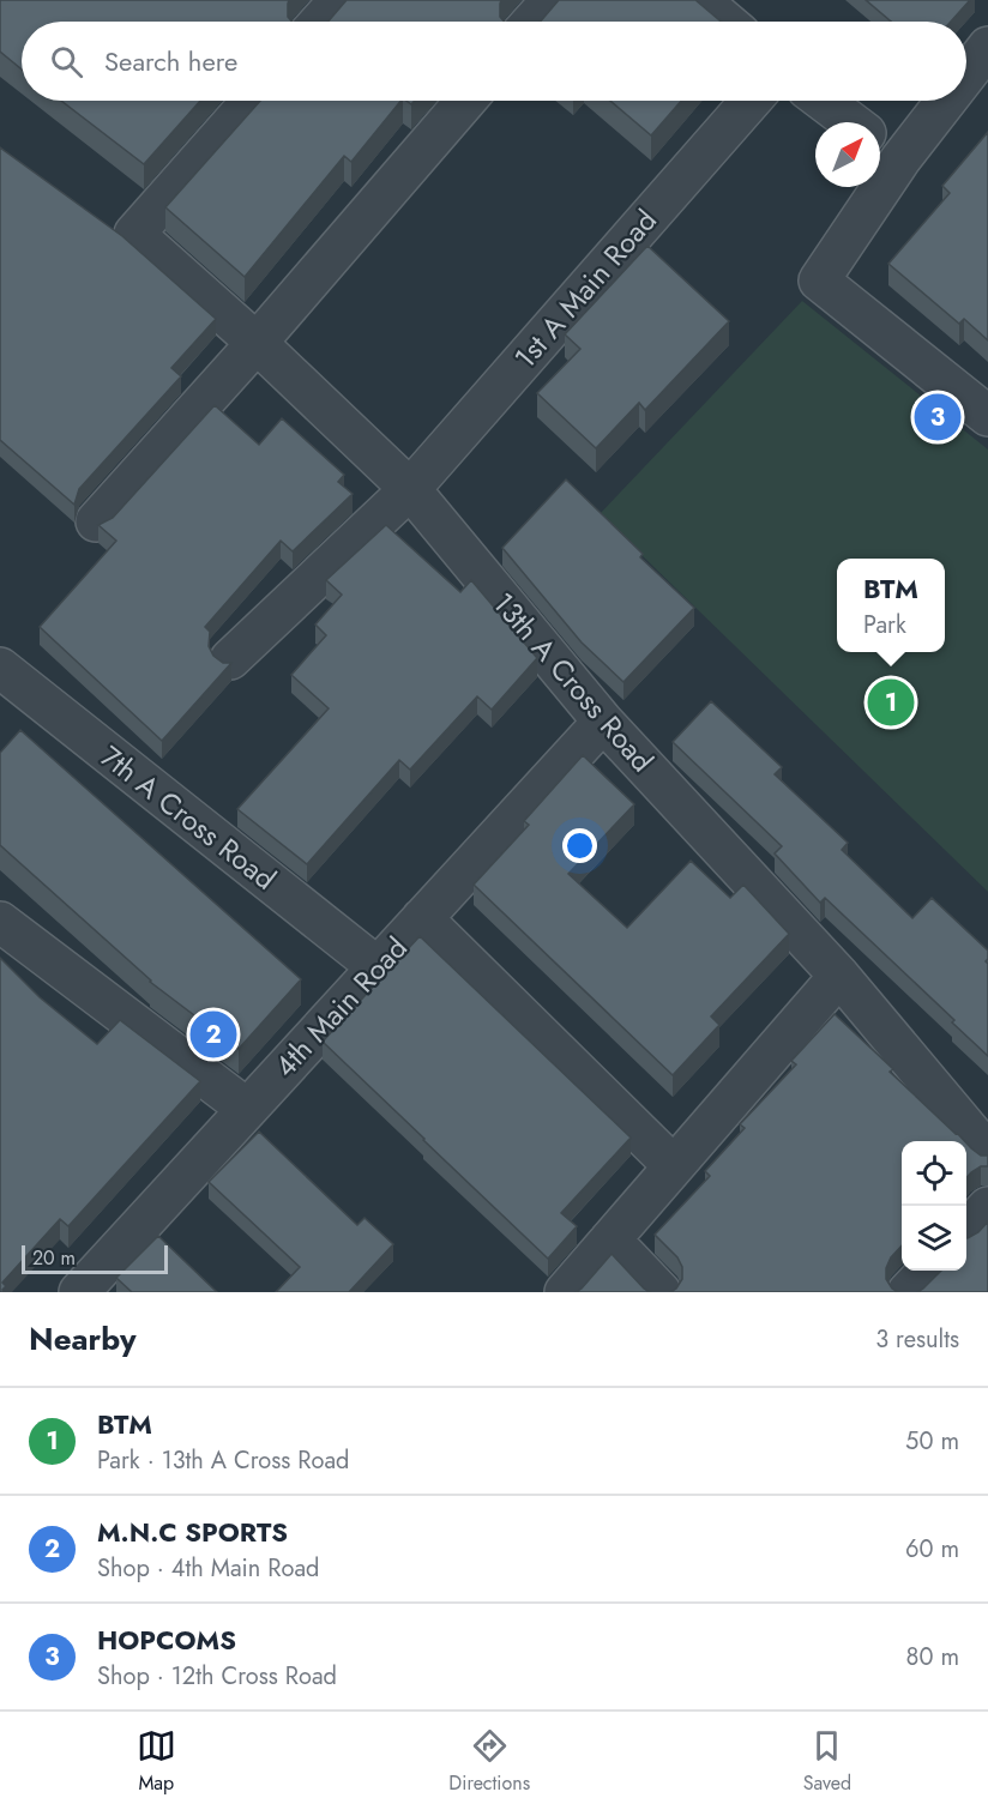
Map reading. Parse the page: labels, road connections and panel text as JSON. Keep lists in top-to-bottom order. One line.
{"streets":{"street":["1st A Main Road","13th A Cross Road","7th A Cross Road","4th Main Road"]},"crossings":[["1st A Main Road","13th A Cross Road"],["13th A Cross Road","4th Main Road"],["7th A Cross Road","4th Main Road"]],"scale_bar":"20 m","north":"top right","page":{"search":"Search here","pins":["3","1","2"],"popup":["BTM","Park"],"scale":"20 m","heading":["Nearby","3 results"],"list":[{"mark":"1","name":"BTM","note":"Park · 13th A Cross Road","value":"50 m"},{"mark":"2","name":"M.N.C SPORTS","note":"Shop · 4th Main Road","value":"60 m"},{"mark":"3","name":"HOPCOMS","note":"Shop · 12th Cross Road","value":"80 m"}],"nav":["Map","Directions","Saved"]}}
